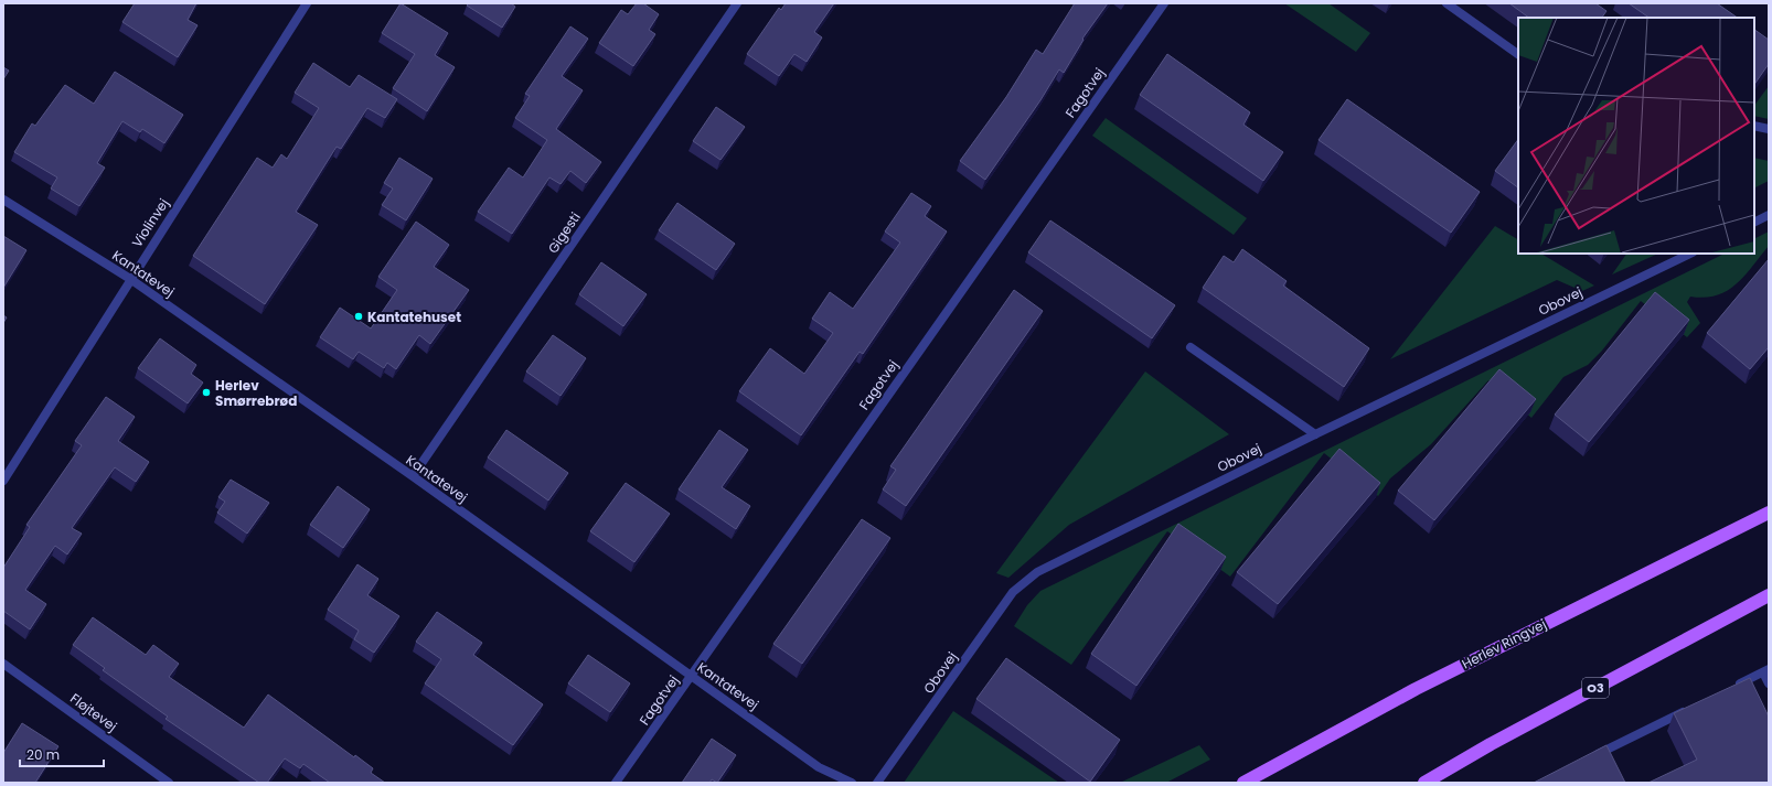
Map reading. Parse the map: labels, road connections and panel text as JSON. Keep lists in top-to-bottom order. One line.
{"streets":{"main road":["Herlev Ringvej","O3"],"street":["Fagotvej","Violinvej","Gigesti","Kantatevej","Obovej","Fløjtevej"]},"crossings":[["Fagotvej","Kantatevej"],["Violinvej","Kantatevej"],["Gigesti","Kantatevej"]],"places":["Kantatehuset","Herlev Smørrebrød"],"scale_bar":"20 m"}
